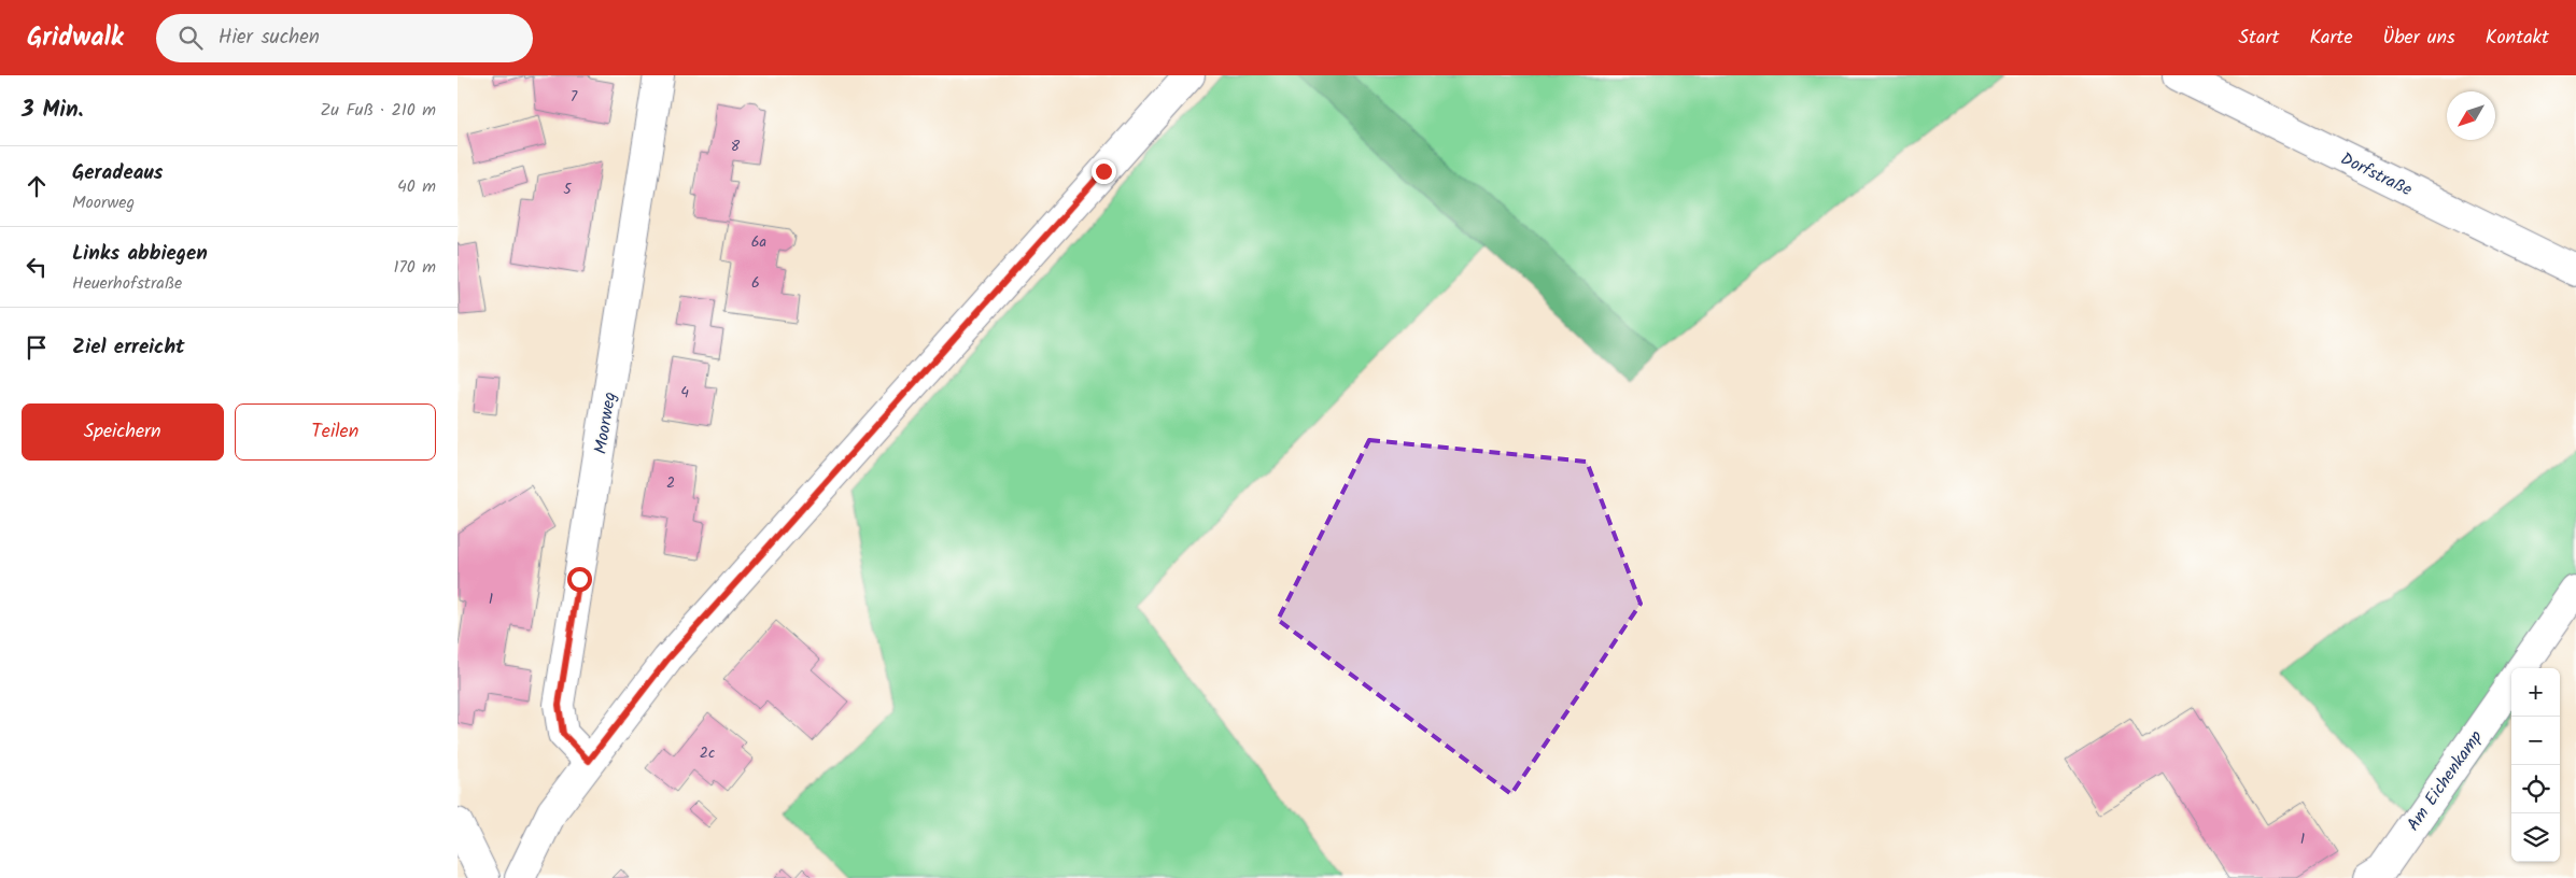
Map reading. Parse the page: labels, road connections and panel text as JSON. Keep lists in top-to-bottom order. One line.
{"streets":{"street":["Dorfstraße","Moorweg","Am Eichenkamp"]},"house_numbers":["7","8","5","6a","6","4","2","1","2c","1"],"north":"bottom left","page":{"header":"Gridwalk","search":"Hier suchen","nav":["Start","Karte","Über uns","Kontakt"],"heading":["3 Min.","Zu Fuß · 210 m"],"list":[["Geradeaus","Moorweg","40 m"],["Links abbiegen","Heuerhofstraße","170 m"],"Ziel erreicht"],"buttons":["Speichern","Teilen"],"map_buttons":["+","−"]}}
